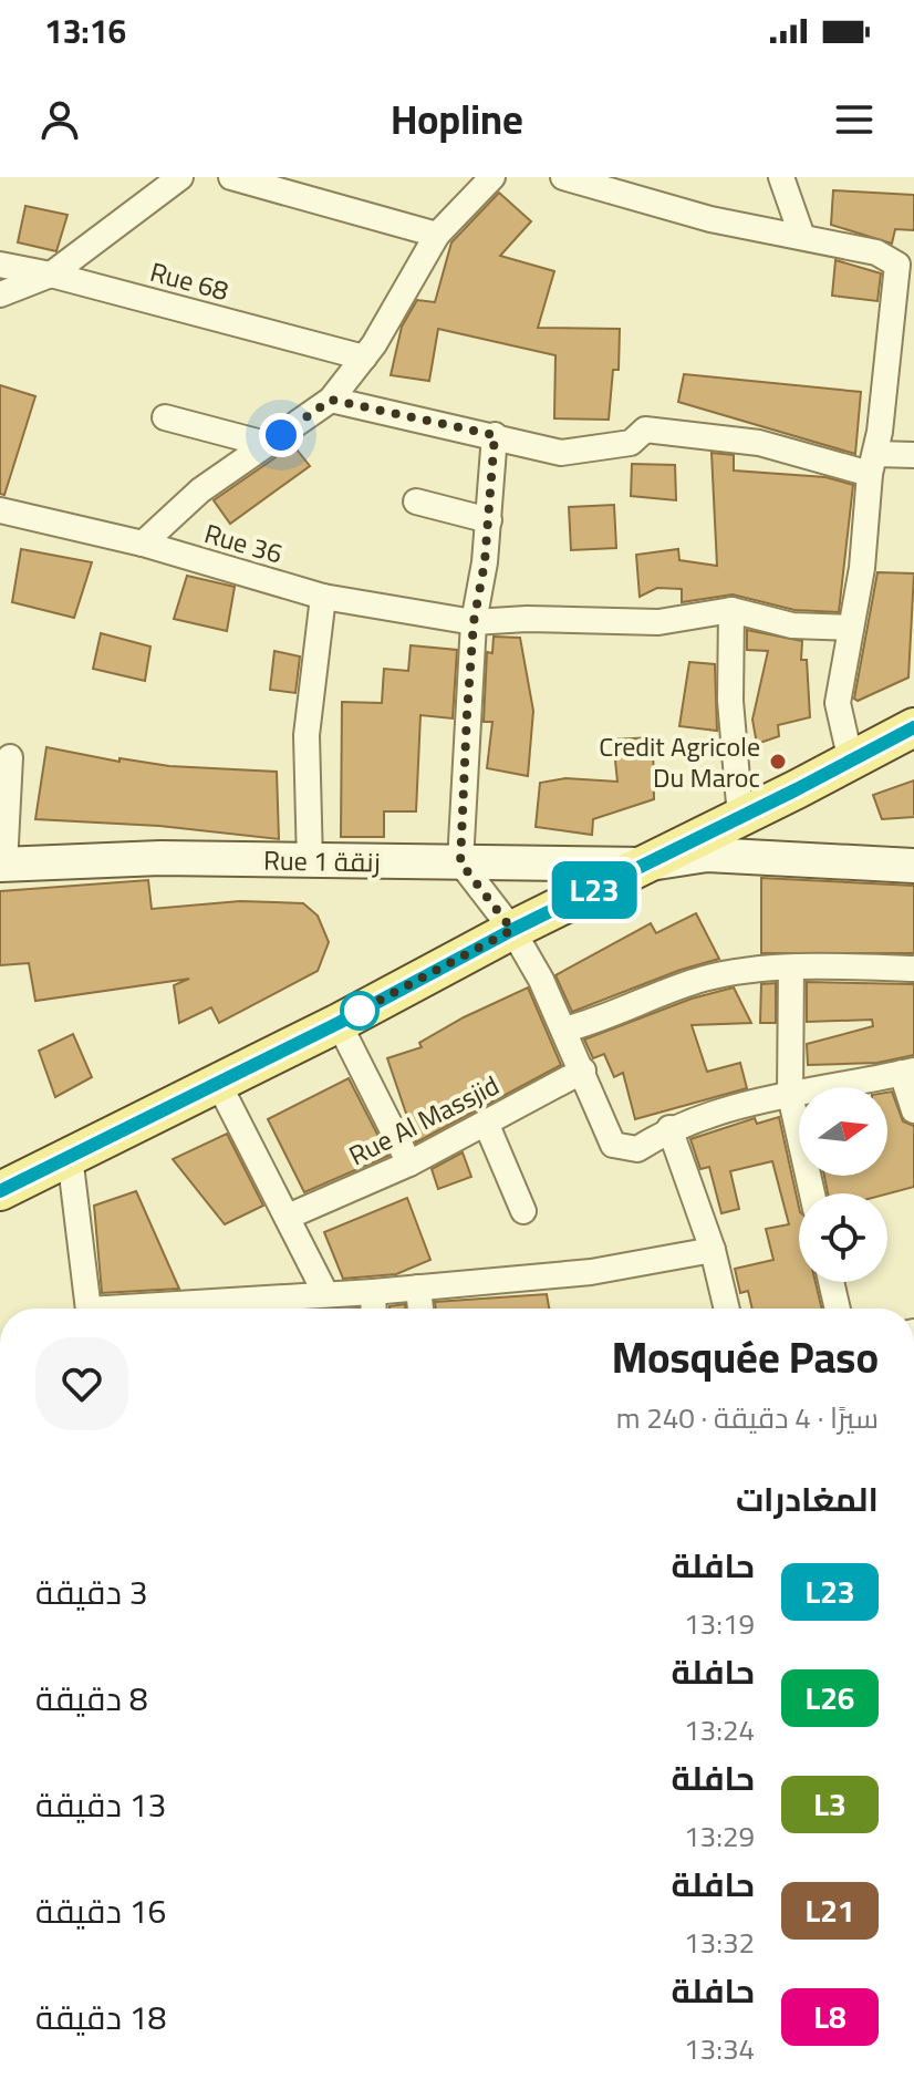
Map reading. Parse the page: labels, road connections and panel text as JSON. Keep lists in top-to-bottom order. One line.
{"streets":{"street":["Rue 68","Rue 36","Rue 1 زنقة","Rue Al Massjid"]},"places":["Credit Agricole Du Maroc"],"lines":["bus line L23"],"north":"right","page":{"status":"13:16","header":"Hopline","on_map":"L23","heading":[["Mosquée Paso","سيرًا · 4 دقيقة · 240 m"],"المغادرات"],"list":[{"mark":"L23","name":"حافلة","note":"13:19","value":"3 دقيقة"},{"mark":"L26","name":"حافلة","note":"13:24","value":"8 دقيقة"},{"mark":"L3","name":"حافلة","note":"13:29","value":"13 دقيقة"},{"mark":"L21","name":"حافلة","note":"13:32","value":"16 دقيقة"},{"mark":"L8","name":"حافلة","note":"13:34","value":"18 دقيقة"}]}}
